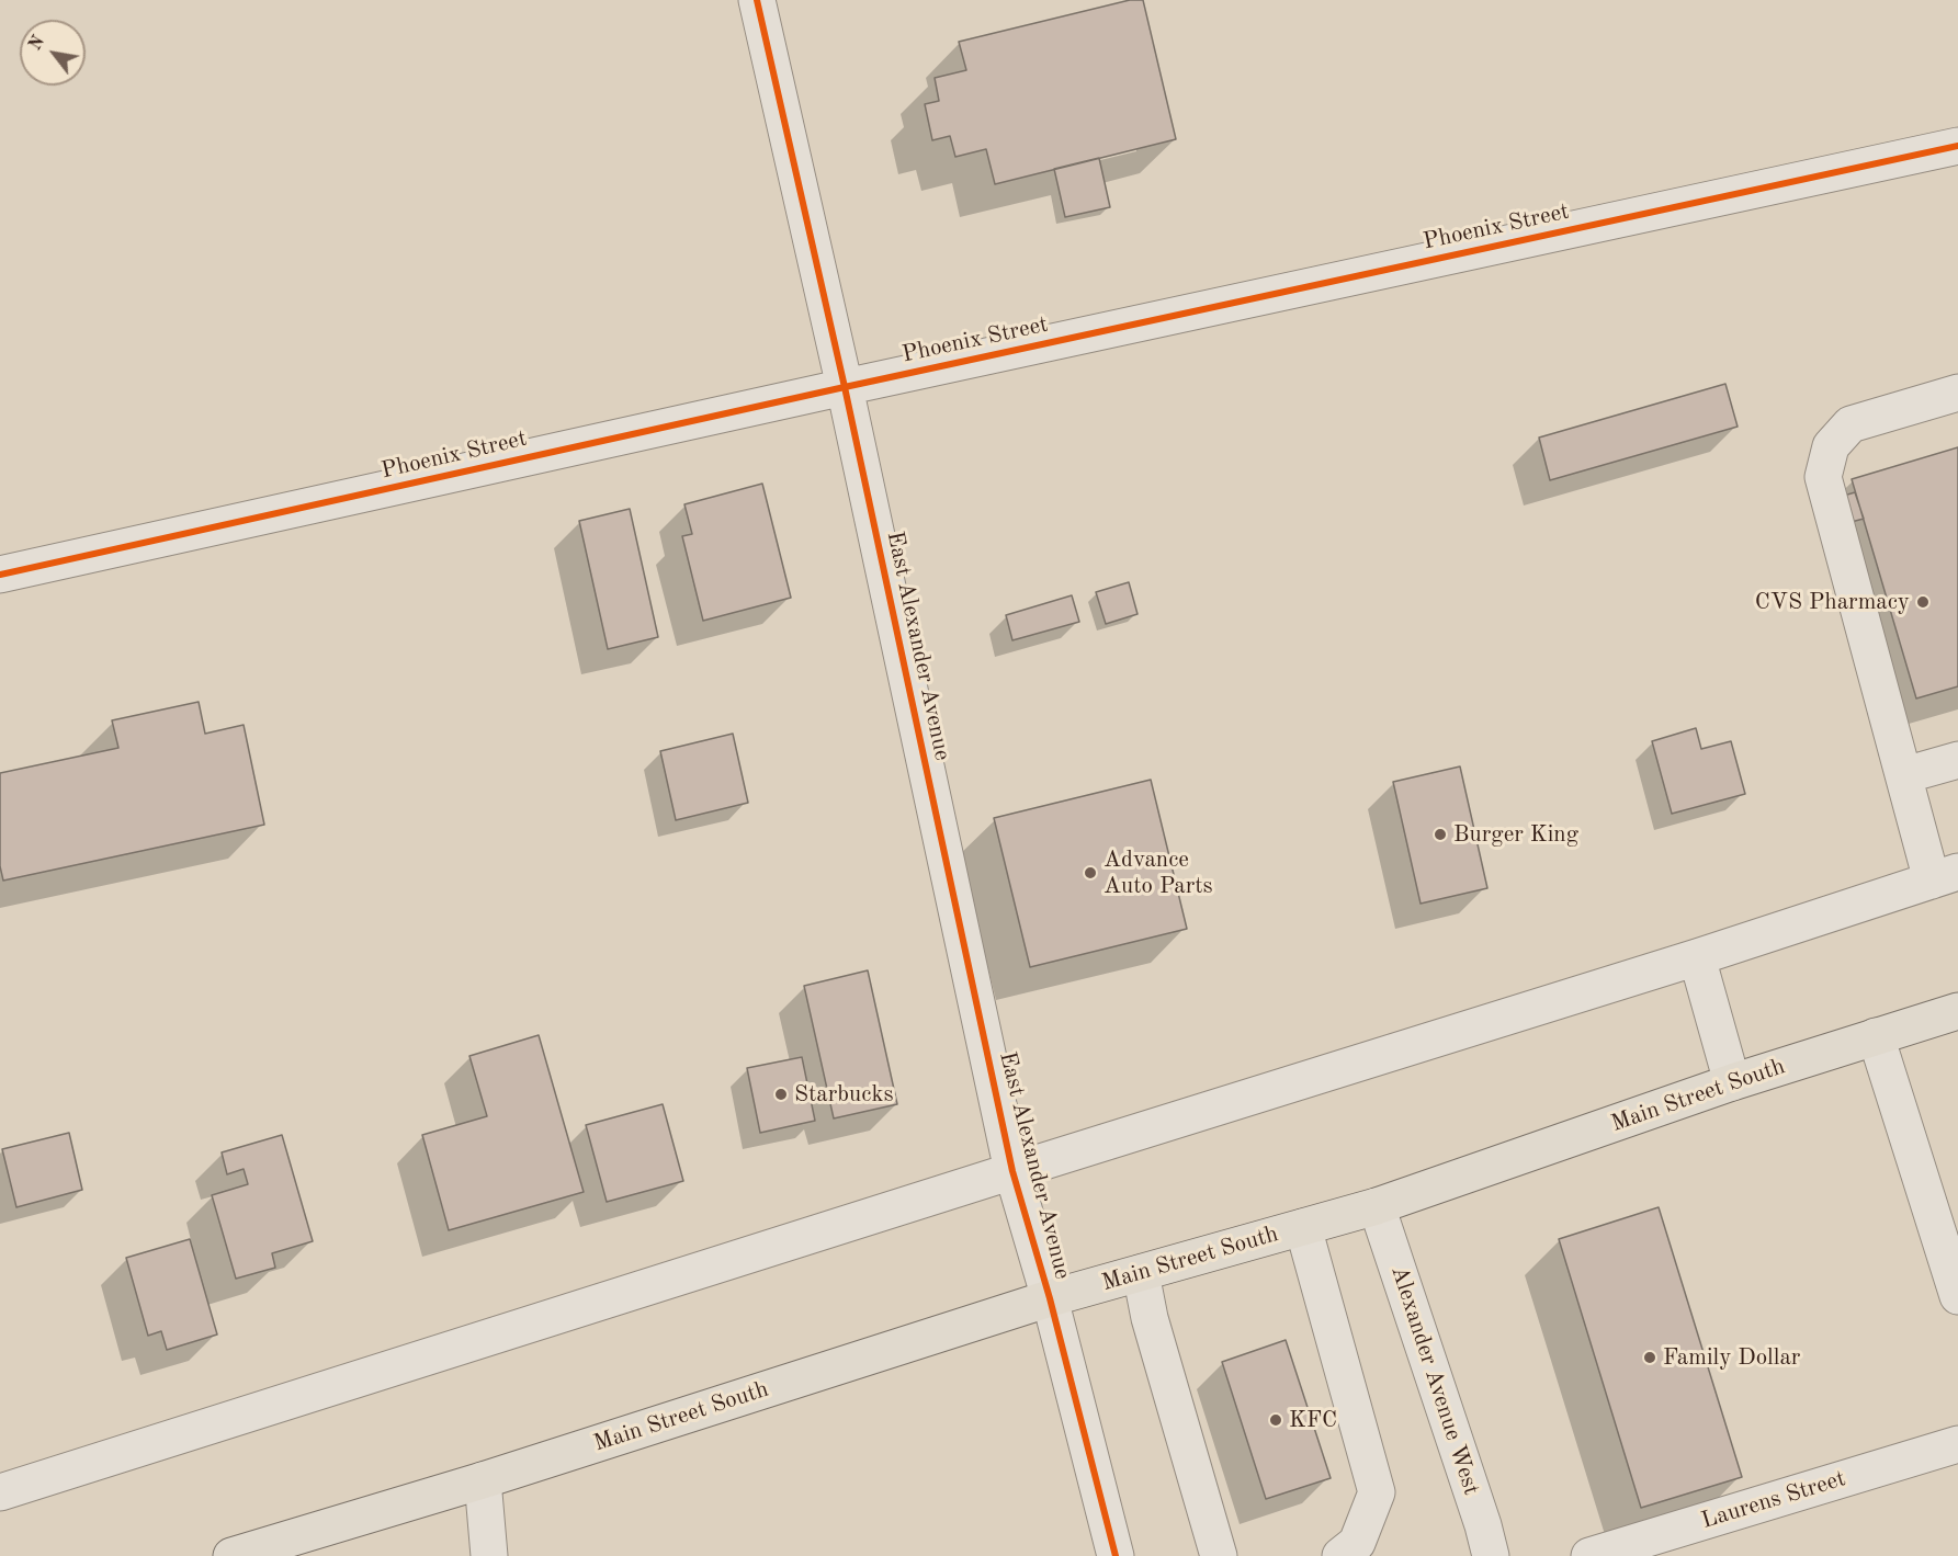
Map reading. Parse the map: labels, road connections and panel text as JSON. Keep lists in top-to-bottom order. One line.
{"streets":{"main road":["Main Street South"],"street":["Phoenix Street","East Alexander Avenue","Alexander Avenue West","Laurens Street"]},"crossings":[["Phoenix Street","East Alexander Avenue"],["East Alexander Avenue","Main Street South"],["Main Street South","Alexander Avenue West"]],"places":["CVS Pharmacy","Burger King","Advance Auto Parts","Starbucks","Family Dollar","KFC"],"north":"top left"}
